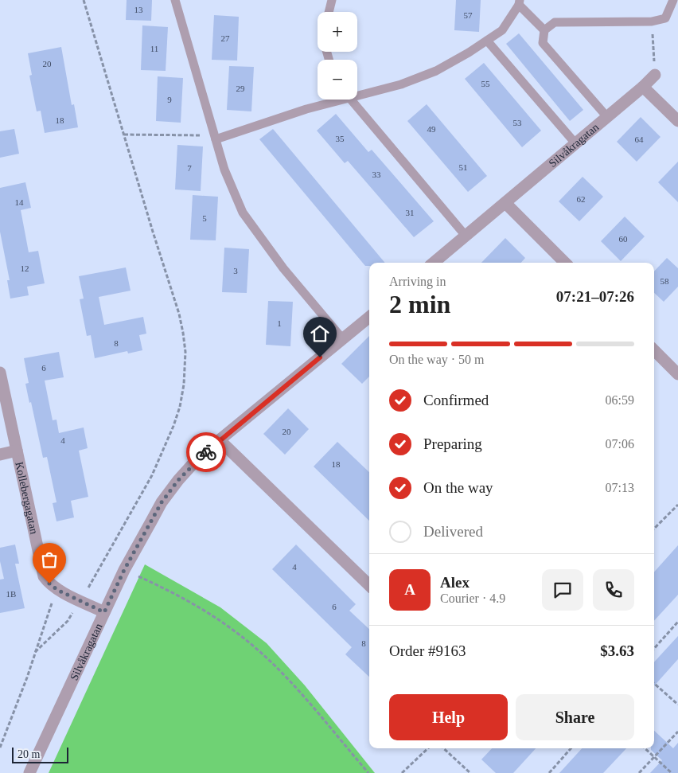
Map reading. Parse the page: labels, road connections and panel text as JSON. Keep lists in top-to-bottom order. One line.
{"streets":{"street":["Silvåkragatan","Kollebergagatan"]},"crossings":[["Silvåkragatan","Kollebergagatan"]],"house_numbers":["13","57","27","11","20","55","29","9","18","53","49","35","64","51","7","33","62","14","31","5","60","12","3","58","1","8","6","20","4","18","4","1B","6","8"],"scale_bar":"20 m","page":{"map_buttons":["+","−"],"heading":["2 min","Arriving in","07:21–07:26"],"panel":["Alex","Courier · 4.9","Order #9163","$3.63"],"bar":"On the way · 50 m","list":[["Confirmed","06:59"],["Preparing","07:06"],["On the way","07:13"],"Delivered"],"round":"A","buttons":["Help","Share"],"scale":"20 m"}}
